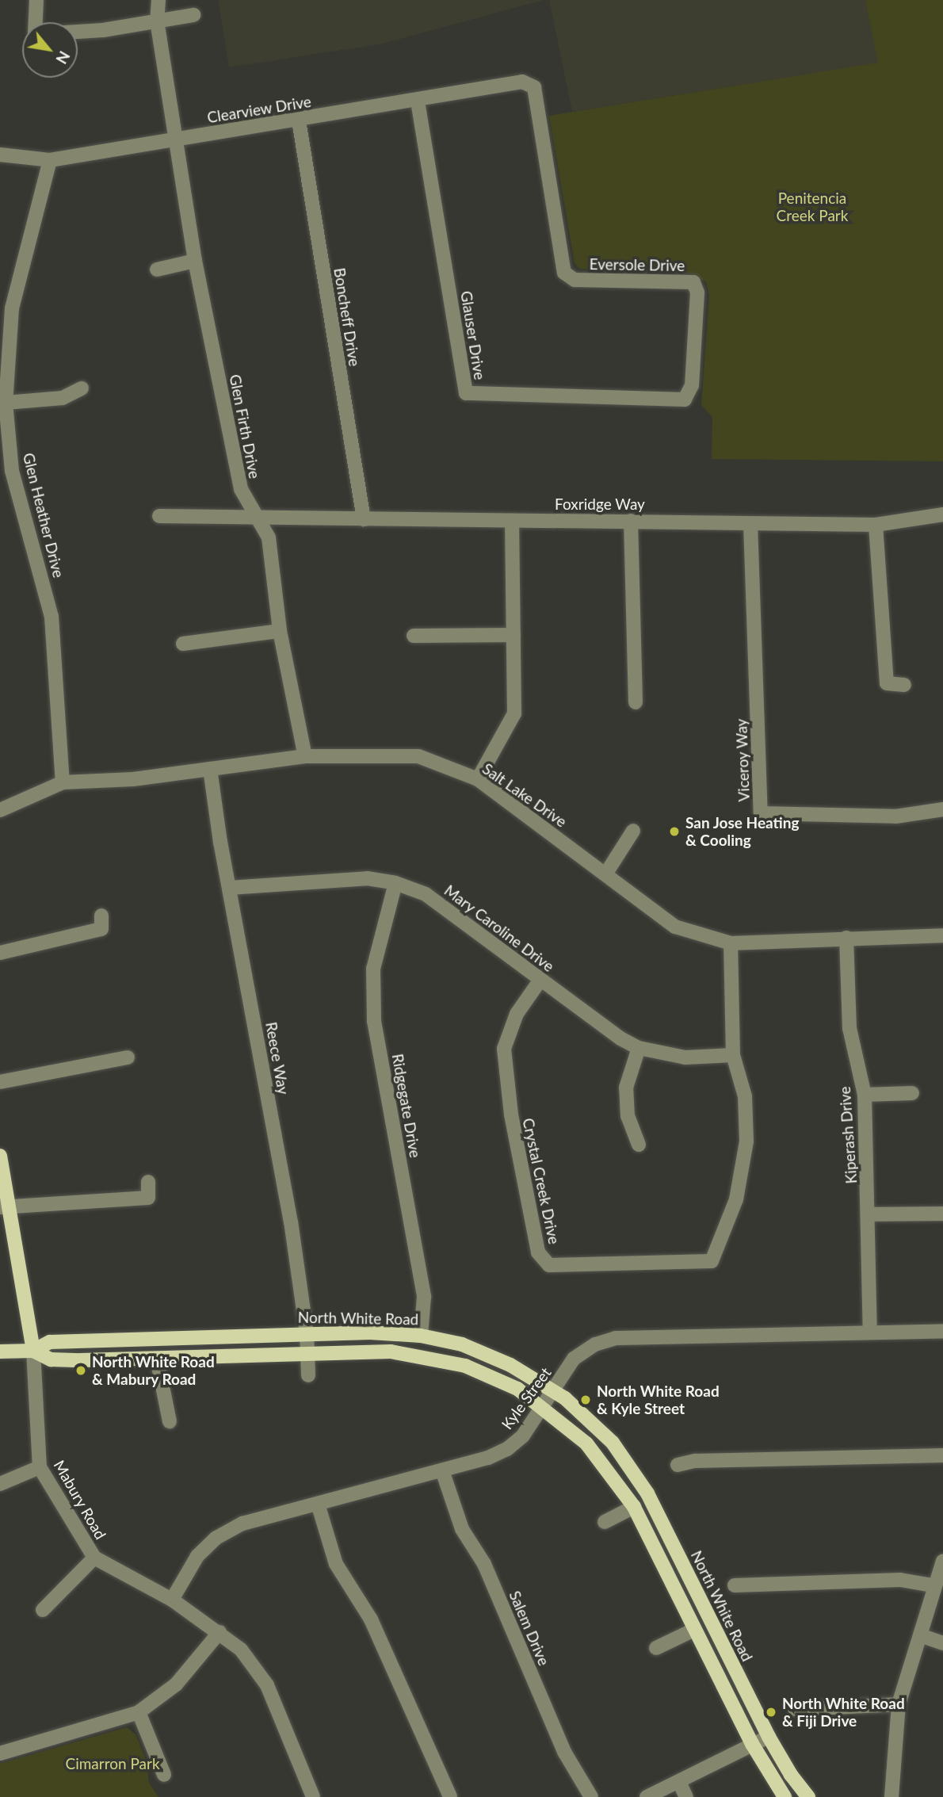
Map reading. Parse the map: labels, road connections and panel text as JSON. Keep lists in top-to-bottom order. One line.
{"streets":{"main road":["North White Road","Mabury Road"],"street":["Clearview Drive","Eversole Drive","Boncheff Drive","Glauser Drive","Glen Firth Drive","Foxridge Way","Glen Heather Drive","Viceroy Way","Salt Lake Drive","Mary Caroline Drive","Reece Way","Ridgegate Drive","Kiperash Drive","Crystal Creek Drive","Kyle Street","Salem Drive"]},"crossings":[["Clearview Drive","Eversole Drive"],["Clearview Drive","Boncheff Drive"],["Clearview Drive","Glauser Drive"],["Clearview Drive","Glen Firth Drive"],["Clearview Drive","Glen Heather Drive"],["Eversole Drive","Glauser Drive"],["Boncheff Drive","Foxridge Way"],["Glen Firth Drive","Foxridge Way"],["Glen Firth Drive","Salt Lake Drive"],["Foxridge Way","Viceroy Way"],["Glen Heather Drive","Salt Lake Drive"],["Salt Lake Drive","Reece Way"],["Salt Lake Drive","Kiperash Drive"],["Mary Caroline Drive","Reece Way"],["Mary Caroline Drive","Ridgegate Drive"],["Mary Caroline Drive","Crystal Creek Drive"],["Reece Way","North White Road"],["Ridgegate Drive","North White Road"],["Kiperash Drive","Kyle Street"],["North White Road","Kyle Street"],["North White Road","Mabury Road"],["Kyle Street","Mabury Road"],["Kyle Street","Salem Drive"]],"parks":["Penitencia Creek Park","Cimarron Park"],"places":["San Jose Heating & Cooling","North White Road & Mabury Road","North White Road & Kyle Street","North White Road & Fiji Drive"],"north":"bottom right"}
